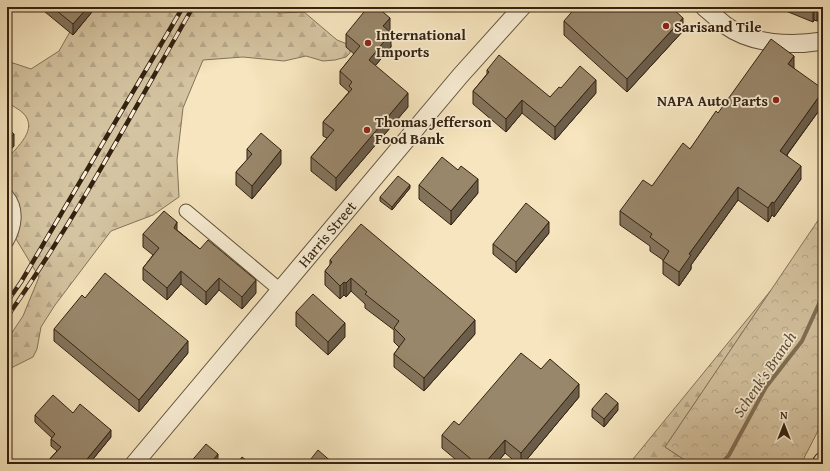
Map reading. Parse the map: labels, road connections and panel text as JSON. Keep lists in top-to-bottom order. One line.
{"streets":{"street":["Harris Street"]},"water":["Schenk's Branch"],"places":["Sarisand Tile","International Imports","NAPA Auto Parts","Thomas Jefferson Food Bank"],"north":"top"}
